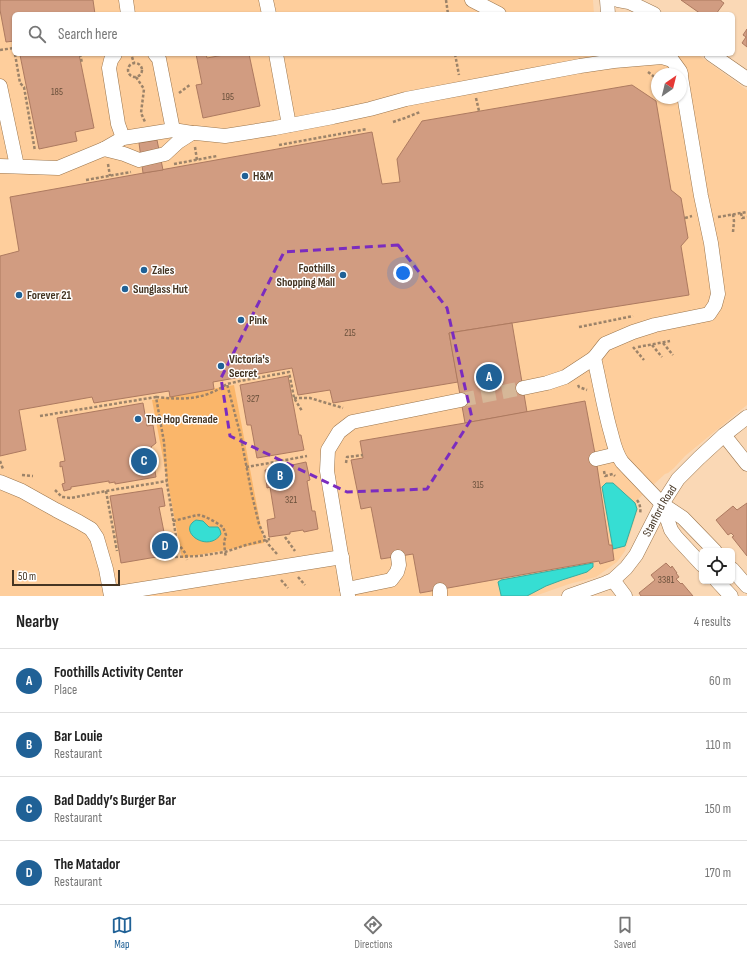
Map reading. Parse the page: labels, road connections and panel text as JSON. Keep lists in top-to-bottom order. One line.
{"streets":{"street":["Stanford Road"]},"places":["H&M","Zales","Foothills Shopping Mall","Sunglass Hut","Forever 21","Pink","Victoria's Secret","The Hop Grenade"],"house_numbers":["185","195","215","327","315","321","3381"],"scale_bar":"50 m","north":"top right","page":{"search":"Search here","pins":["A","C","B","D"],"scale":"50 m","heading":["Nearby","4 results"],"list":[{"mark":"A","name":"Foothills Activity Center","note":"Place","value":"60 m"},{"mark":"B","name":"Bar Louie","note":"Restaurant","value":"110 m"},{"mark":"C","name":"Bad Daddy’s Burger Bar","note":"Restaurant","value":"150 m"},{"mark":"D","name":"The Matador","note":"Restaurant","value":"170 m"}],"nav":["Map","Directions","Saved"]}}
